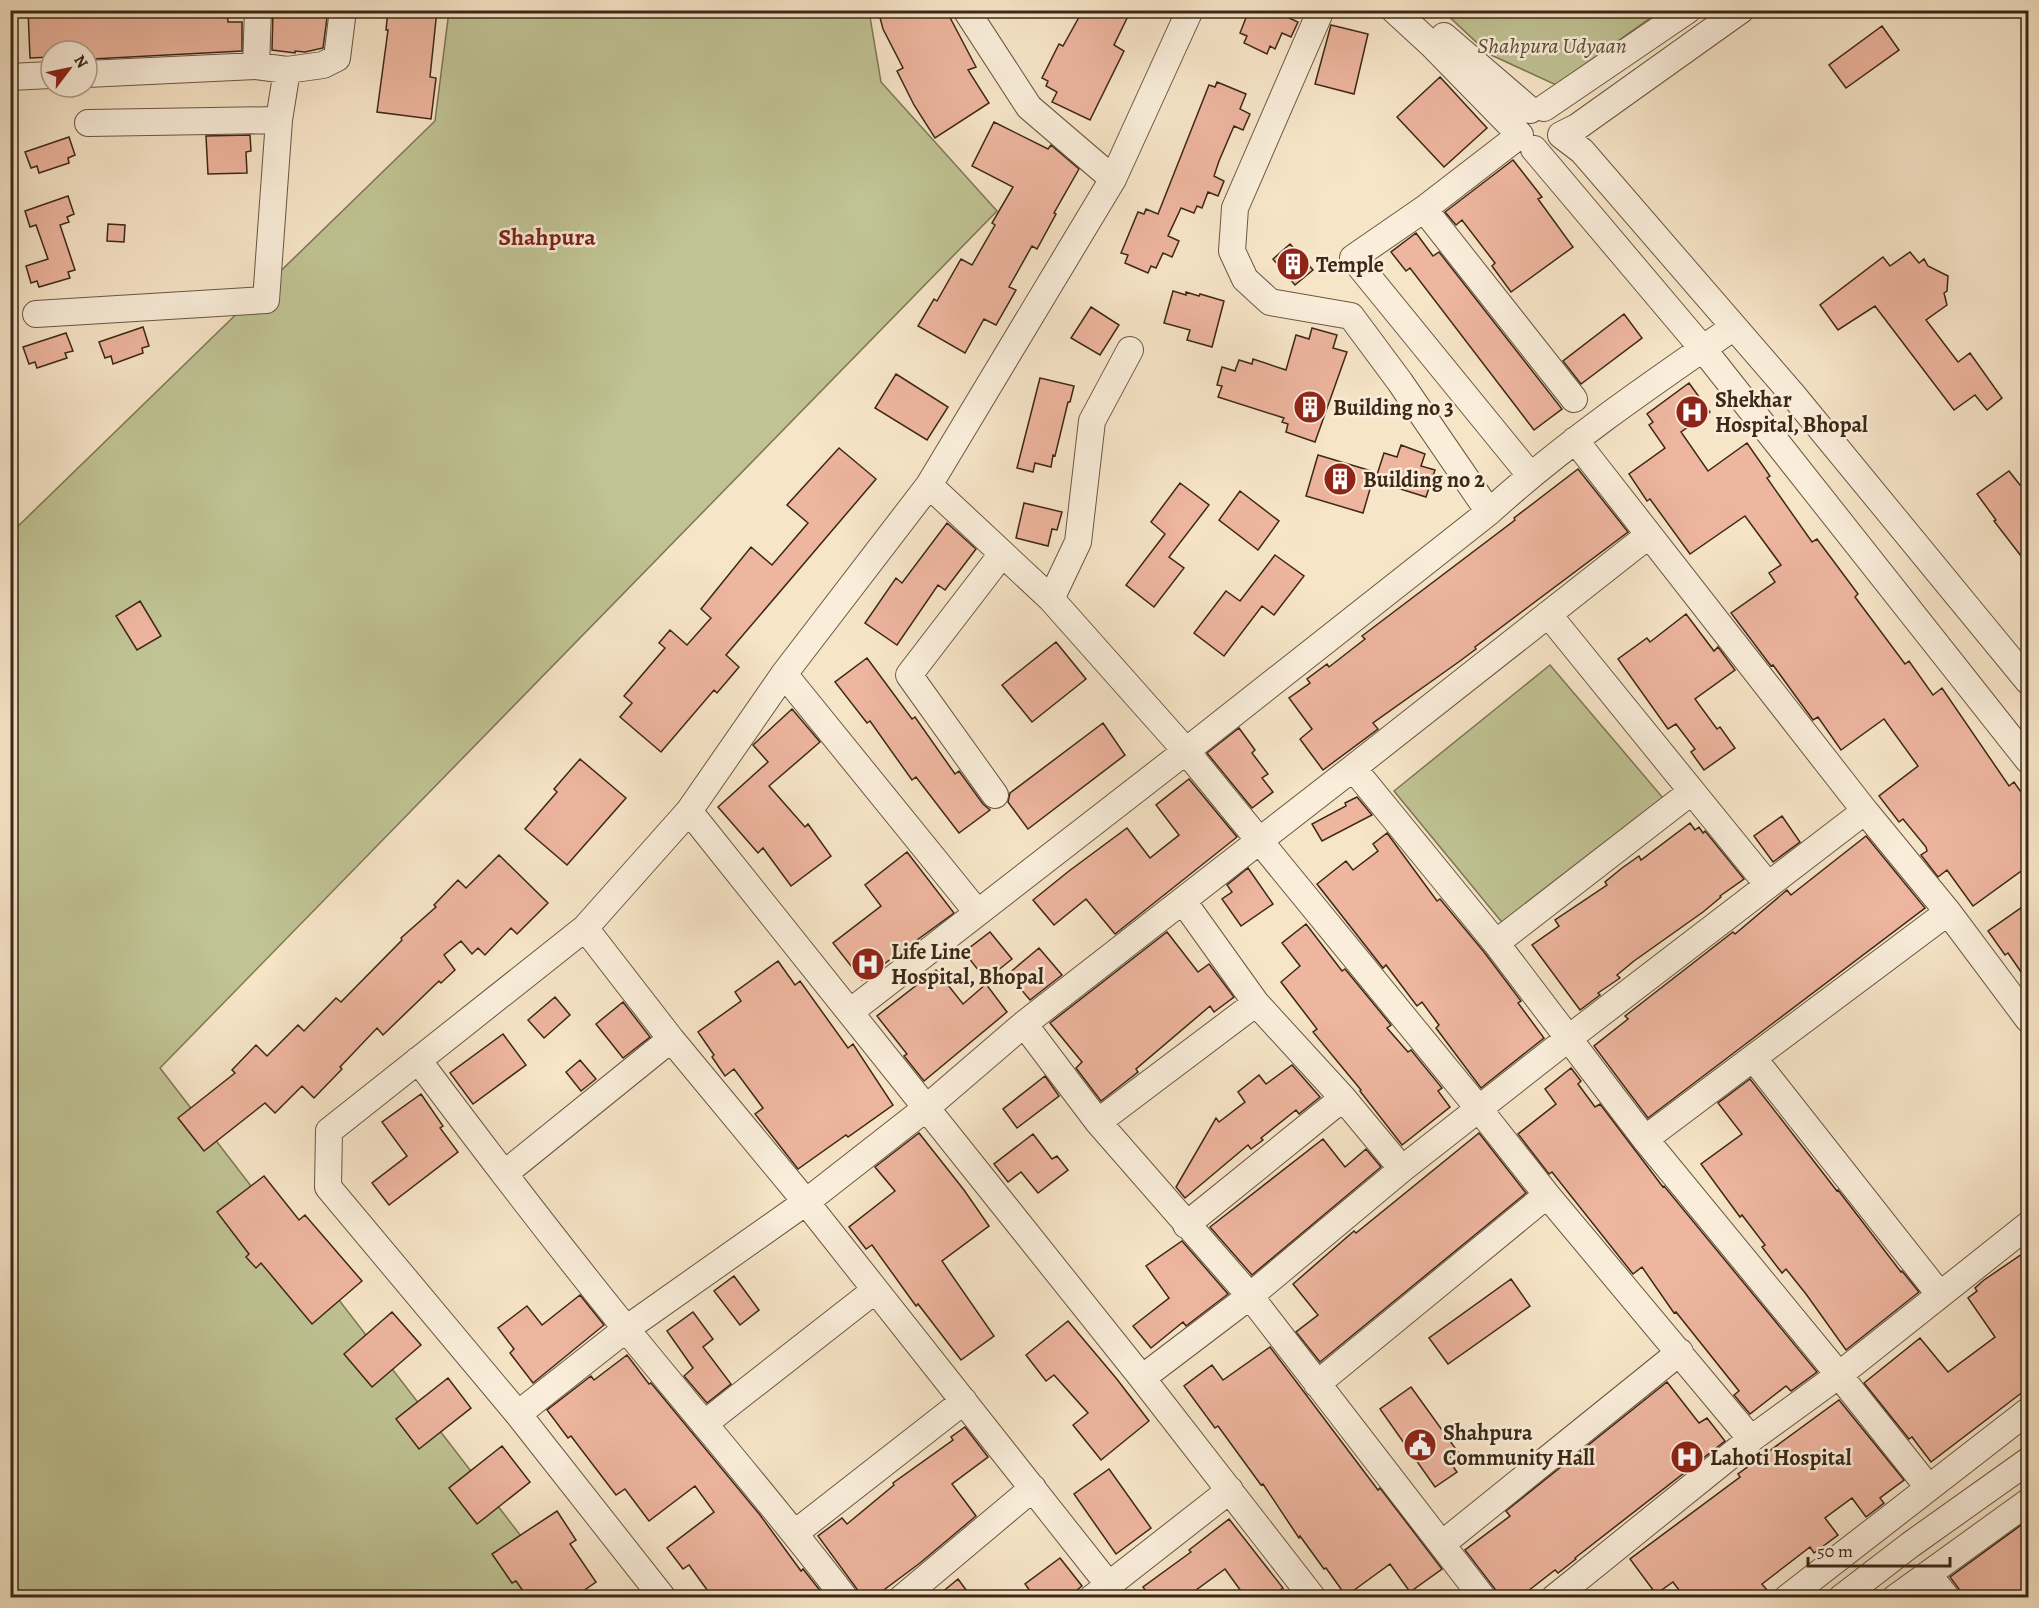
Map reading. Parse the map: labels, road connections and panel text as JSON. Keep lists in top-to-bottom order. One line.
{"districts":["Shahpura"],"parks":["Shahpura Udyaan"],"places":{"building":["Temple","Building no 3","Building no 2"],"hospital":["Shekhar Hospital, Bhopal","Life Line Hospital, Bhopal","Lahoti Hospital"],"public building":["Shahpura Community Hall"]},"scale_bar":"50 m","north":"top right"}
